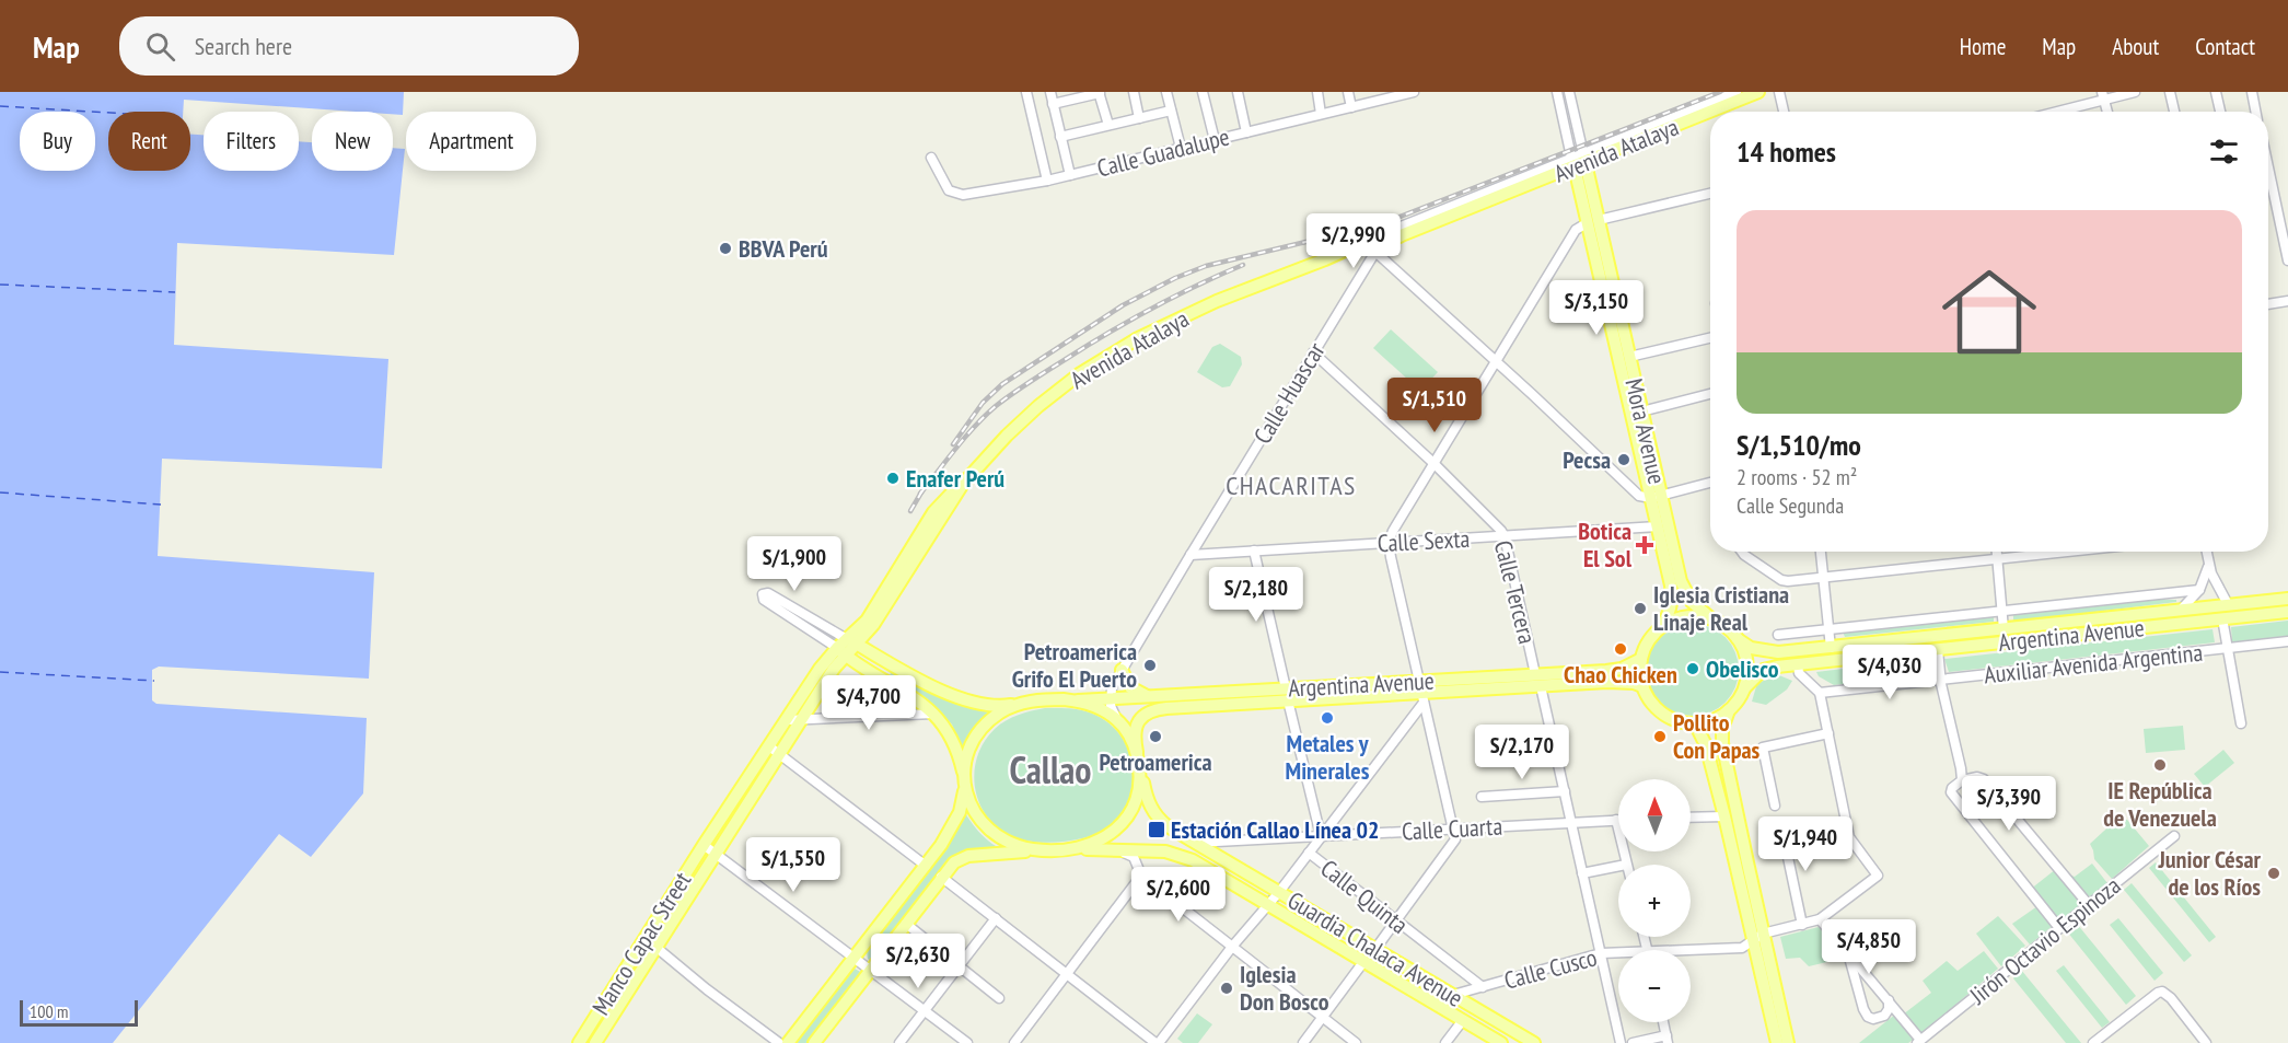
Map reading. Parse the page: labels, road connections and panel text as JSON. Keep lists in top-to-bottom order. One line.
{"streets":{"main road":["Avenida Atalaya","Mora Avenue","Argentina Avenue","Manco Capac Street","Guardia Chalaca Avenue"],"street":["Calle Guadalupe","Calle Huascar","Calle Sexta","Calle Tercera","Auxiliar Avenida Argentina","Calle Cuarta","Calle Quinta","Jirón Octavio Espinoza","Calle Cusco"]},"crossings":[["Avenida Atalaya","Calle Huascar"],["Avenida Atalaya","Mora Avenue"],["Avenida Atalaya","Manco Capac Street"],["Calle Huascar","Calle Sexta"],["Calle Huascar","Calle Tercera"],["Calle Huascar","Argentina Avenue"],["Mora Avenue","Calle Sexta"],["Mora Avenue","Argentina Avenue"],["Calle Sexta","Calle Tercera"],["Calle Tercera","Argentina Avenue"],["Calle Tercera","Calle Cuarta"],["Calle Tercera","Calle Cusco"],["Argentina Avenue","Guardia Chalaca Avenue"],["Calle Cuarta","Guardia Chalaca Avenue"],["Calle Quinta","Calle Cusco"],["Guardia Chalaca Avenue","Calle Cusco"]],"districts":["CHACARITAS","Callao"],"places":{"other":["BBVA Perú","Pecsa","Enafer Perú","Iglesia Cristiana Linaje Real","Chao Chicken","Petroamerica Grifo El Puerto","Obelisco","Metales y Minerales","Petroamerica","Pollito Con Papas","IE República de Venezuela","Junior César de los Ríos","Iglesia Don Bosco"],"health":["Botica El Sol"],"transit":["Estación Callao Línea 02"]},"scale_bar":"100 m","north":"top","page":{"header":"Map","search":"Search here","nav":["Home","Map","About","Contact"],"chip":["Buy","Rent","Filters","New","Apartment"],"heading":"14 homes","list":[{"name":"S/1,510/mo","note":"2 rooms · 52 m² · Calle Segunda"}],"price":["S/2,990","S/3,150","S/1,510","S/1,900","S/2,180","S/4,030","S/4,700","S/2,170","S/3,390","S/1,940","S/1,550","S/2,600","S/4,850","S/2,630"],"map_buttons":["+","−"],"scale":"100 m"}}
